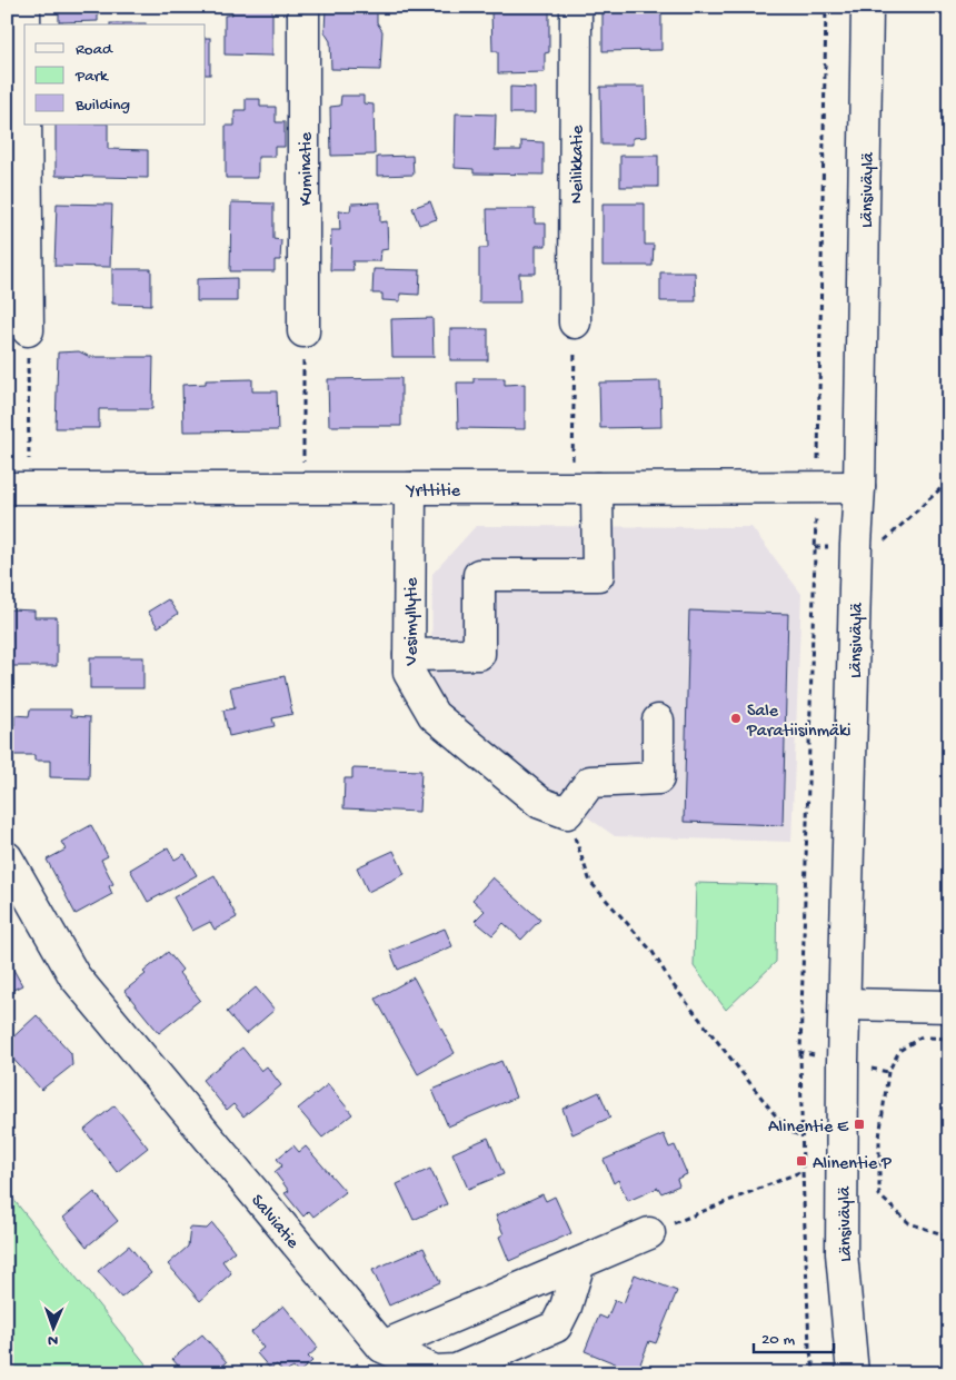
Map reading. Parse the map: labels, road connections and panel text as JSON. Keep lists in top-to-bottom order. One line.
{"streets":{"street":["Neilikkatie","Kuminatie","Länsiväylä","Yrttitie","Vesimyllytie","Salviatie"]},"crossings":[["Länsiväylä","Yrttitie"],["Yrttitie","Vesimyllytie"]],"places":{"other":["Sale Paratiisinmäki"],"transit":["Alinentie E","Alinentie P"]},"legend":["Road","Park","Building"],"scale_bar":"20 m","north":"bottom"}
